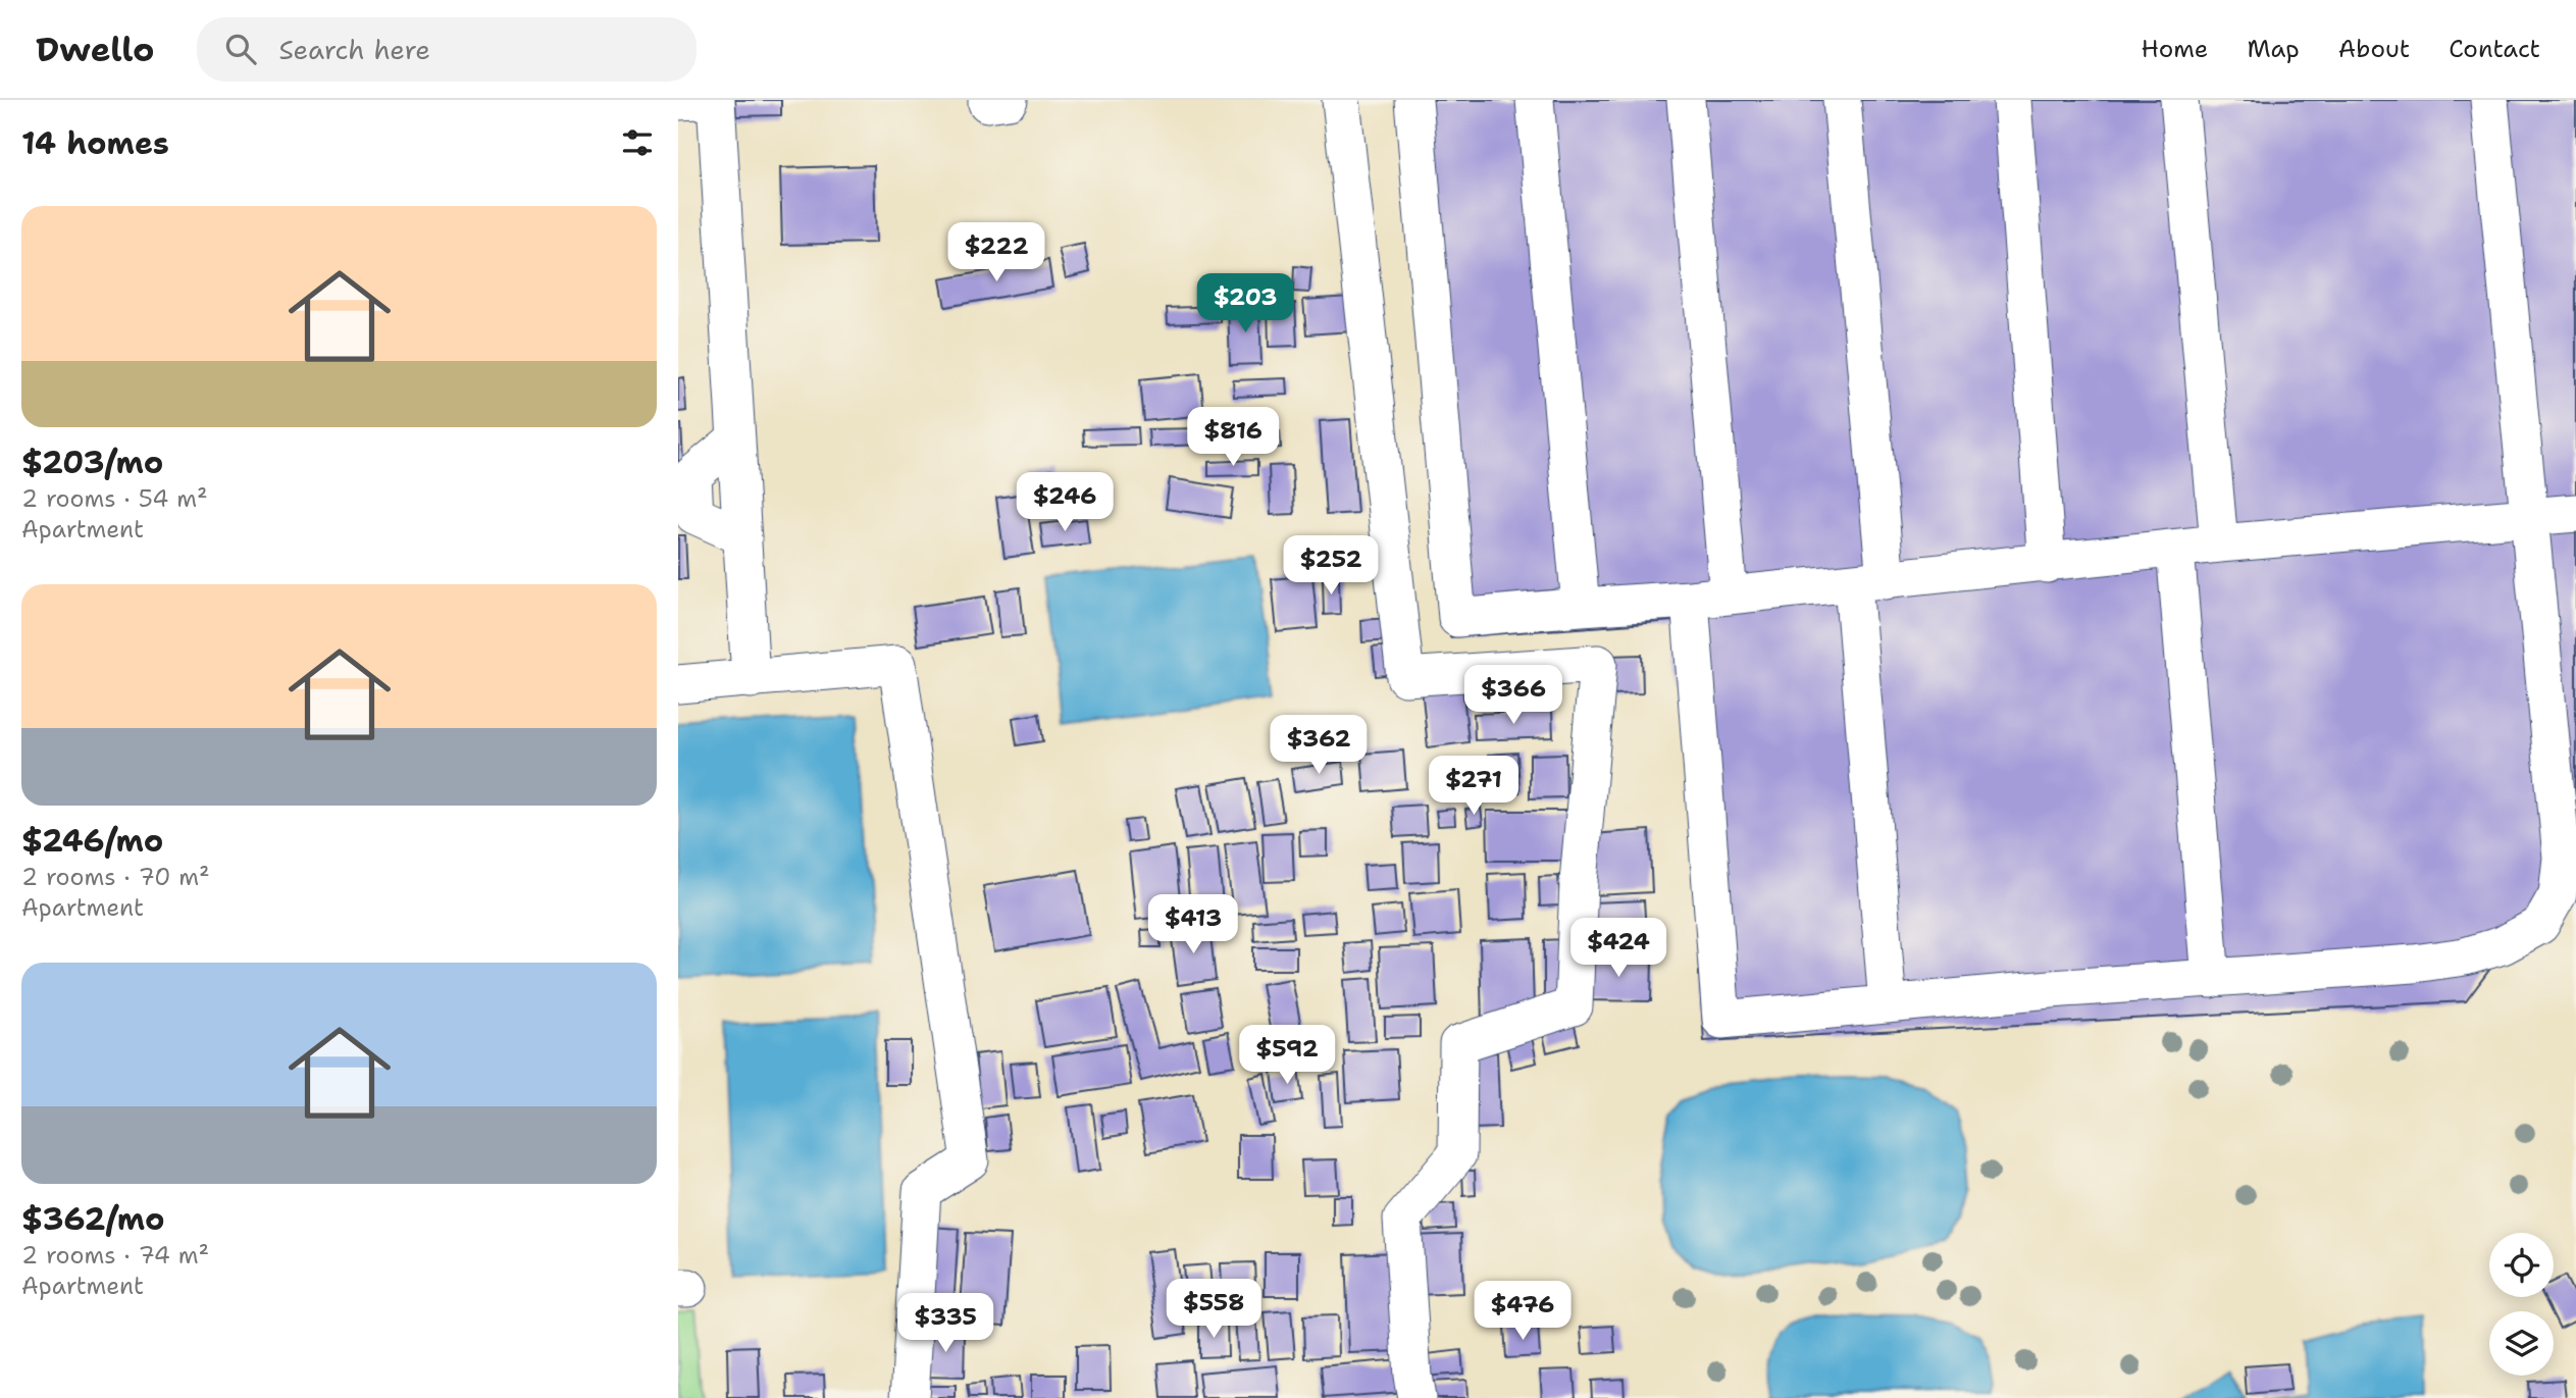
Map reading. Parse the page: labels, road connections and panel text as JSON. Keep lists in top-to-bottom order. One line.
{"page":{"header":"Dwello","search":"Search here","nav":["Home","Map","About","Contact"],"heading":"14 homes","list":[{"name":"$203/mo","note":"2 rooms · 54 m² · Apartment"},{"name":"$246/mo","note":"2 rooms · 70 m² · Apartment"},{"name":"$362/mo","note":"2 rooms · 74 m² · Apartment"}],"price":["$222","$203","$816","$246","$252","$366","$362","$271","$413","$424","$592","$558","$476","$335"]}}
